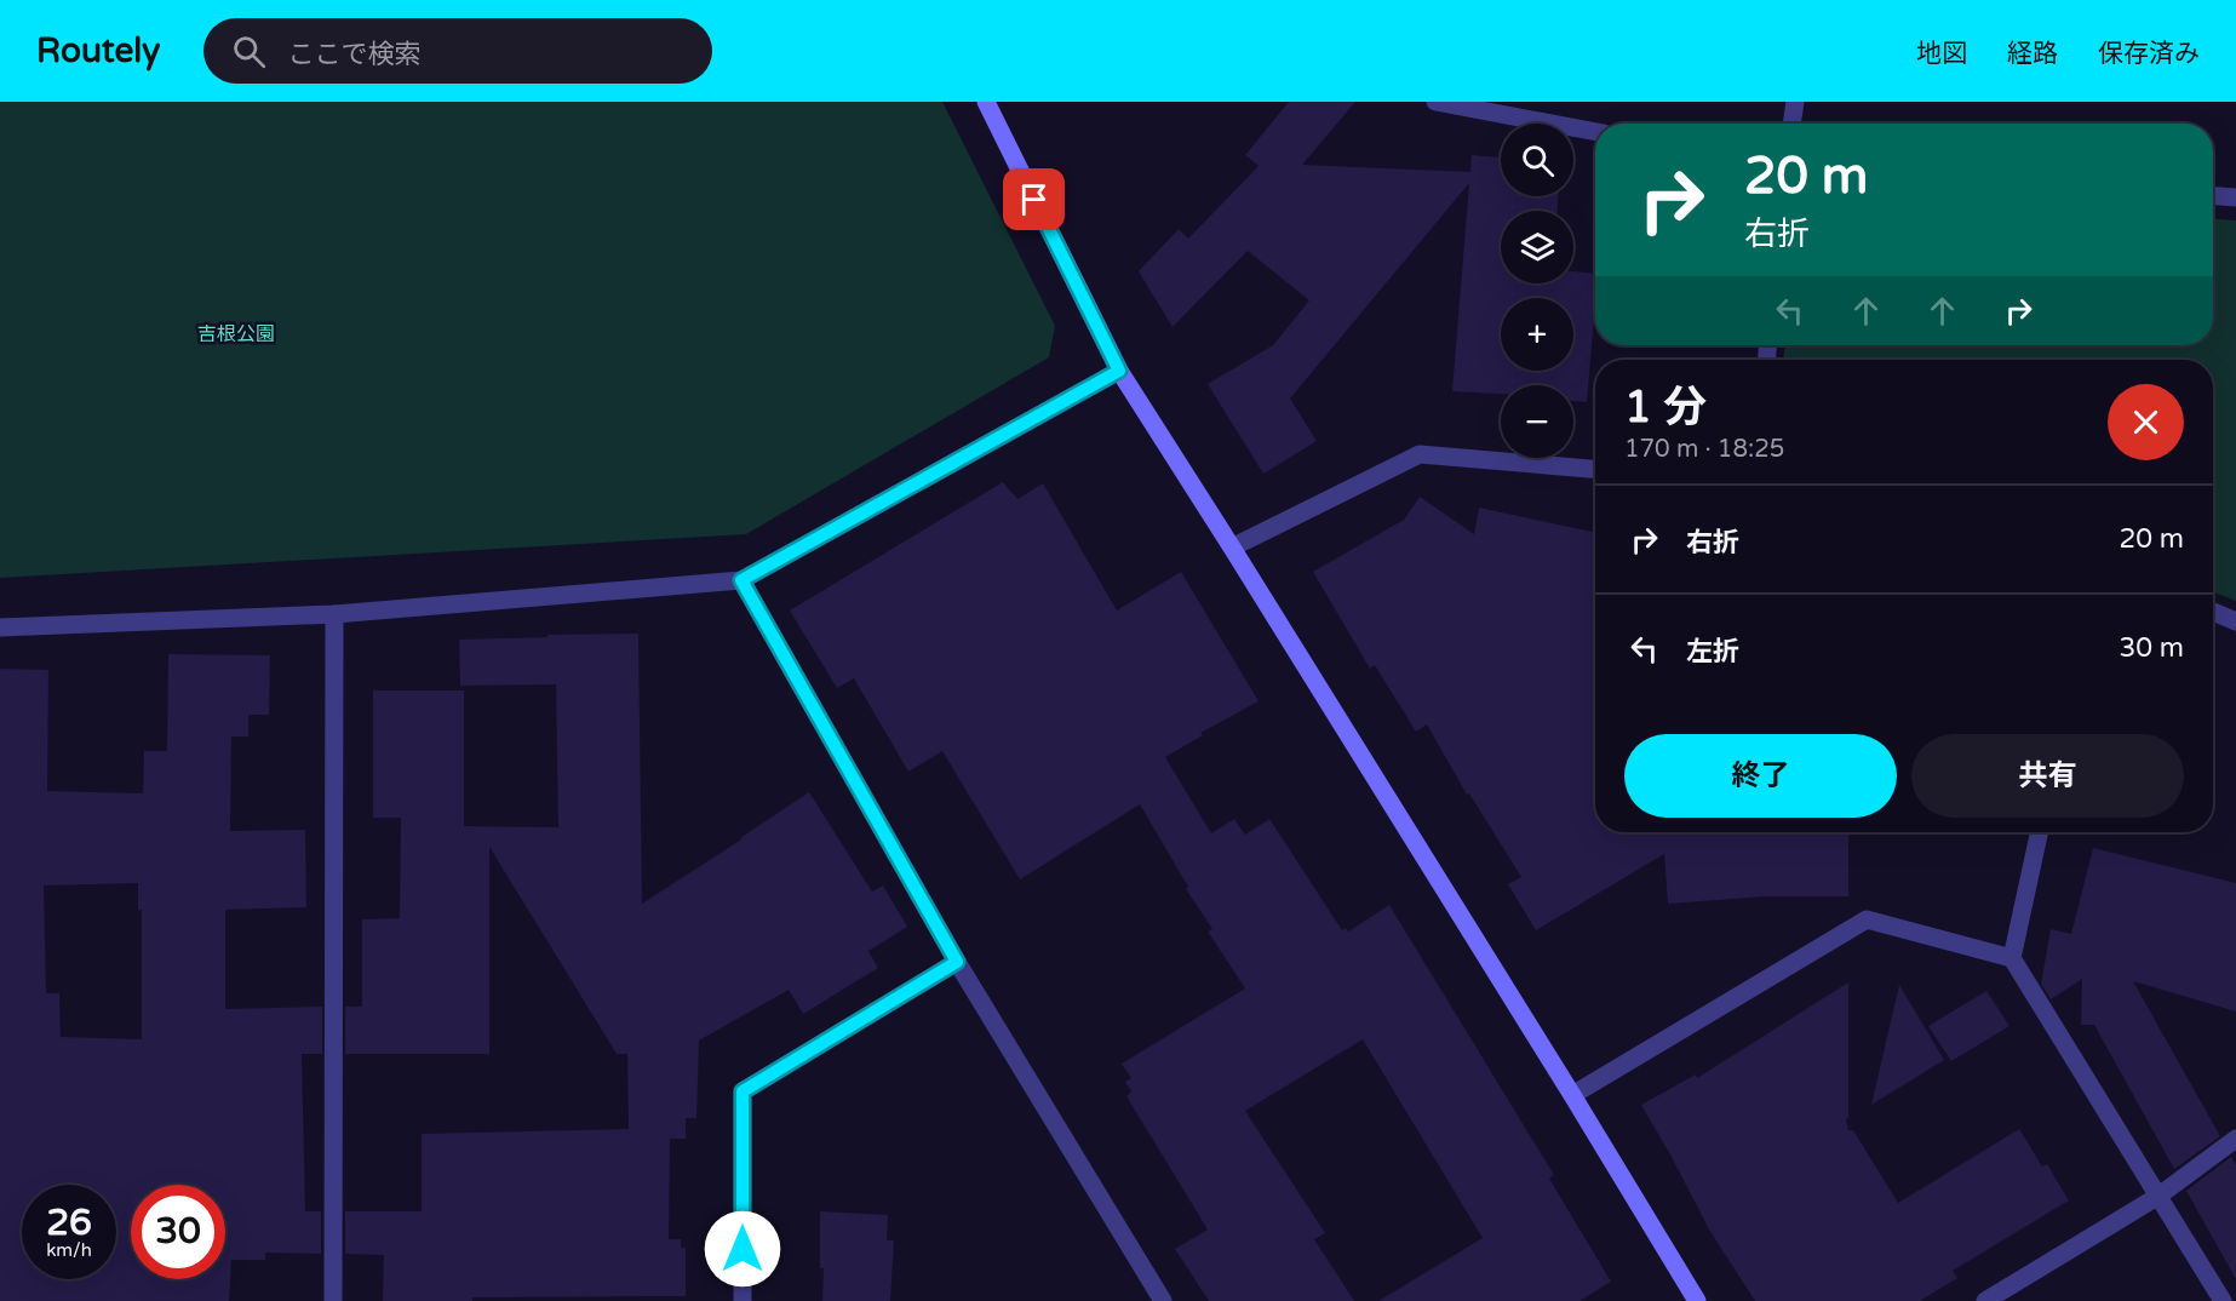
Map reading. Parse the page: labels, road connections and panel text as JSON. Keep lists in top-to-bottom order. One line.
{"parks":["吉根公園"],"page":{"header":"Routely","search":"ここで検索","nav":["地図","経路","保存済み"],"map_buttons":["+","−"],"turn":["20 m","右折"],"heading":["1 分","170 m · 18:25"],"list":[{"name":"右折","value":"20 m"},{"name":"左折","value":"30 m"}],"buttons":["終了","共有"],"speed":"26 km/h","limit":"30"}}
